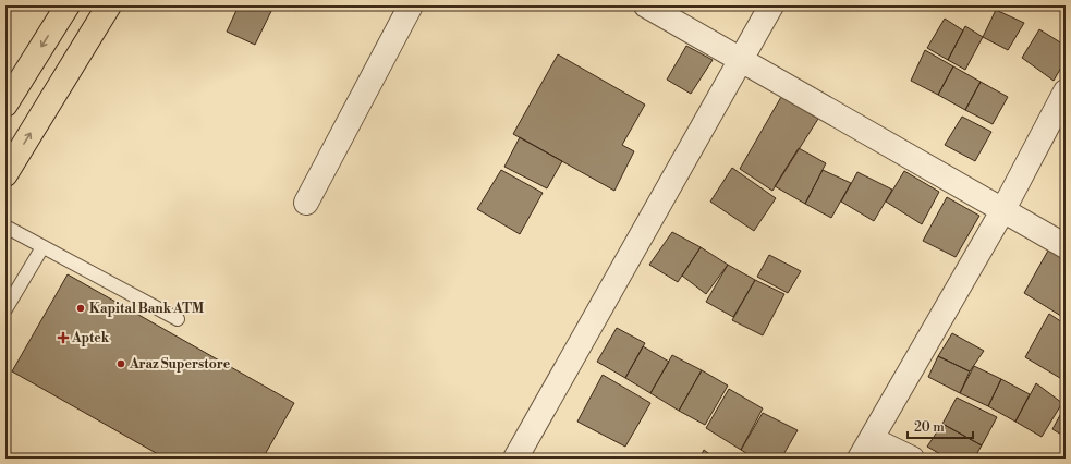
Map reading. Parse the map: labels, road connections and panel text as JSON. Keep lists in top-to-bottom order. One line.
{"places":{"other":["Kapital Bank ATM","Araz Superstore"],"health":["Aptek"]},"scale_bar":"20 m"}
